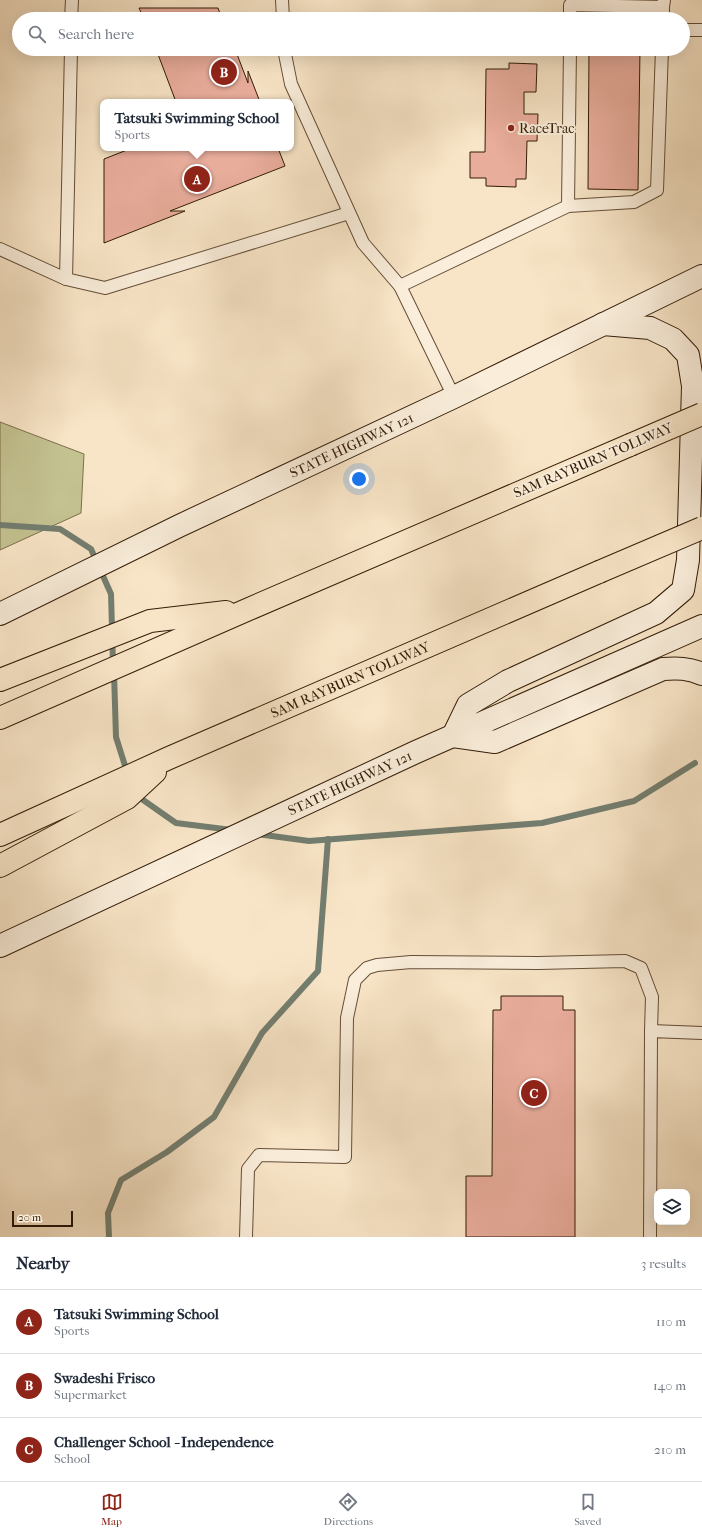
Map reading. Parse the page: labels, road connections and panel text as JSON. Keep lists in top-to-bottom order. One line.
{"streets":{"highway":["SAM RAYBURN TOLLWAY"],"main road":["STATE HIGHWAY 121"]},"places":["RaceTrac"],"scale_bar":"20 m","page":{"search":"Search here","pins":["B","A","C"],"popup":["Tatsuki Swimming School","Sports"],"scale":"20 m","heading":["Nearby","3 results"],"list":[{"mark":"A","name":"Tatsuki Swimming School","note":"Sports","value":"110 m"},{"mark":"B","name":"Swadeshi Frisco","note":"Supermarket","value":"140 m"},{"mark":"C","name":"Challenger School - Independence","note":"School","value":"210 m"}],"nav":["Map","Directions","Saved"]}}
